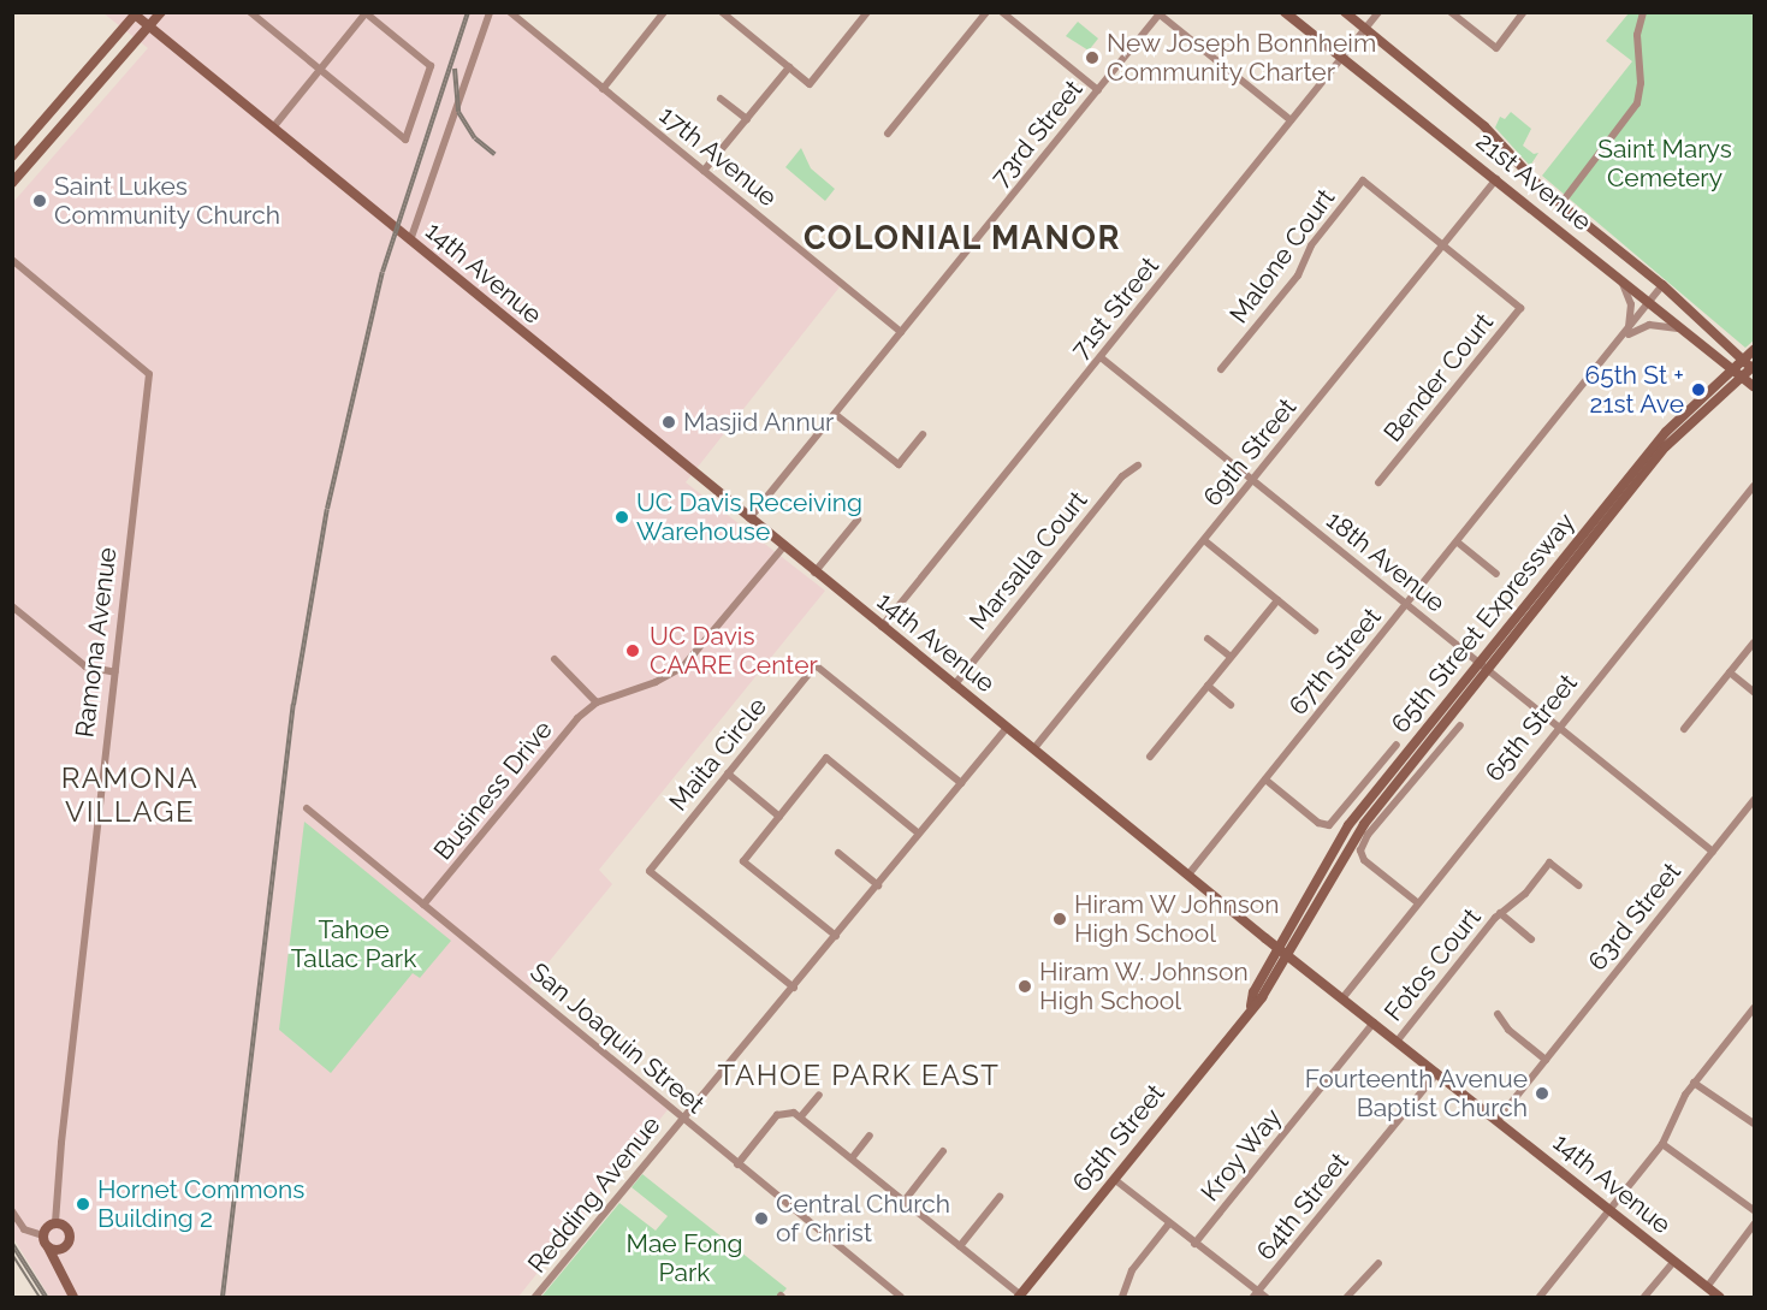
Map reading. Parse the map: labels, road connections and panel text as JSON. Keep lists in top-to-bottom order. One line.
{"streets":{"main road":["21st Avenue","14th Avenue","65th Street Expressway","Ramona Avenue","65th Street"],"street":["73rd Street","17th Avenue","Malone Court","71st Street","Bender Court","69th Street","Marsalla Court","18th Avenue","67th Street","Maita Circle","Business Drive","63rd Street","Fotos Court","San Joaquin Street","Kroy Way","Redding Avenue","64th Street"]},"crossings":[["73rd Street","17th Avenue"],["73rd Street","14th Avenue"],["21st Avenue","71st Street"],["21st Avenue","69th Street"],["21st Avenue","65th Street Expressway"],["21st Avenue","67th Street"],["Malone Court","Bender Court"],["Malone Court","69th Street"],["14th Avenue","71st Street"],["14th Avenue","69th Street"],["14th Avenue","Marsalla Court"],["14th Avenue","65th Street Expressway"],["14th Avenue","67th Street"],["14th Avenue","65th Street"],["14th Avenue","Business Drive"],["14th Avenue","63rd Street"],["14th Avenue","Fotos Court"],["14th Avenue","Kroy Way"],["14th Avenue","Redding Avenue"],["14th Avenue","64th Street"],["71st Street","18th Avenue"],["Bender Court","69th Street"],["69th Street","18th Avenue"],["18th Avenue","65th Street Expressway"],["18th Avenue","67th Street"],["18th Avenue","65th Street"],["18th Avenue","63rd Street"],["65th Street Expressway","65th Street"],["Maita Circle","Redding Avenue"],["Business Drive","San Joaquin Street"],["San Joaquin Street","Redding Avenue"]],"districts":["COLONIAL MANOR","RAMONA VILLAGE","TAHOE PARK EAST"],"parks":["Saint Marys Cemetery","Tahoe Tallac Park","Mae Fong Park"],"places":["New Joseph Bonnheim Community Charter","Saint Lukes Community Church","65th St + 21st Ave","Masjid Annur","UC Davis Receiving Warehouse","UC Davis CAARE Center","Hiram W Johnson High School","Hiram W. Johnson High School","Fourteenth Avenue Baptist Church","Hornet Commons Building 2","Central Church of Christ"]}
